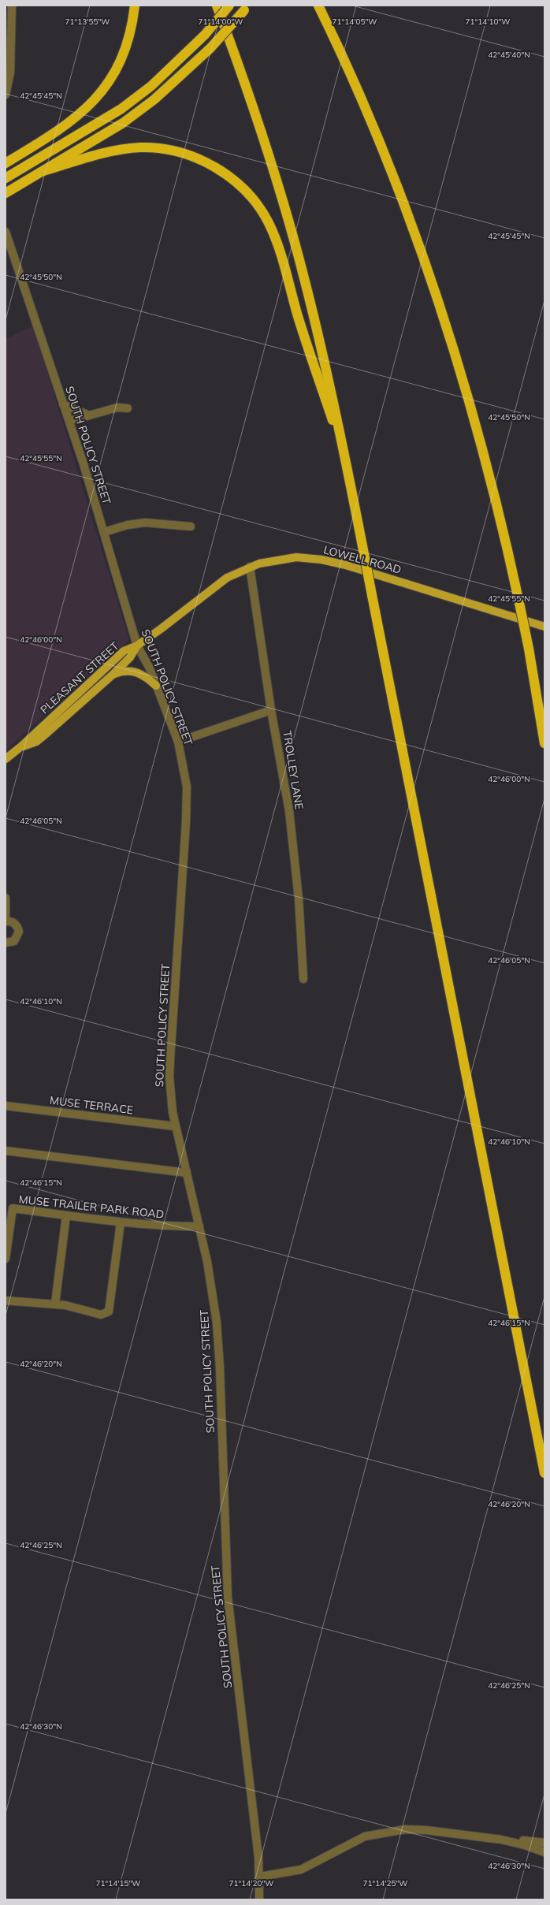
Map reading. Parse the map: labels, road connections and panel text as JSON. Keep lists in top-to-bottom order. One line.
{"streets":{"main road":["LOWELL ROAD","PLEASANT STREET"],"street":["SOUTH POLICY STREET","TROLLEY LANE","MUSE TERRACE","MUSE TRAILER PARK ROAD"]},"crossings":[["SOUTH POLICY STREET","LOWELL ROAD"],["SOUTH POLICY STREET","PLEASANT STREET"],["SOUTH POLICY STREET","MUSE TERRACE"],["SOUTH POLICY STREET","MUSE TRAILER PARK ROAD"],["LOWELL ROAD","PLEASANT STREET"],["LOWELL ROAD","TROLLEY LANE"]],"coordinates":["71°13'55\"W","71°14'05\"W","71°14'10\"W","71°14'00\"W","42°45'40\"N","42°45'45\"N","42°45'50\"N","42°45'55\"N","42°46'00\"N","42°46'05\"N","42°46'10\"N","42°46'15\"N","42°46'20\"N","42°46'25\"N","42°46'30\"N","71°14'15\"W","71°14'20\"W","71°14'25\"W"]}
